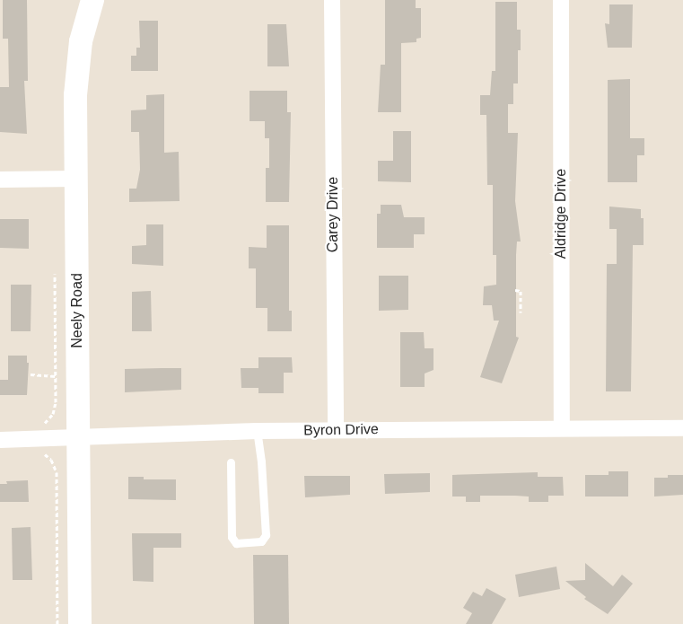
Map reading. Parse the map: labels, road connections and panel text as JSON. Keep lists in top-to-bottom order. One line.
{"streets":{"street":["Aldridge Drive","Carey Drive","Neely Road","Byron Drive"]},"crossings":[["Aldridge Drive","Byron Drive"],["Carey Drive","Byron Drive"],["Neely Road","Byron Drive"]]}
